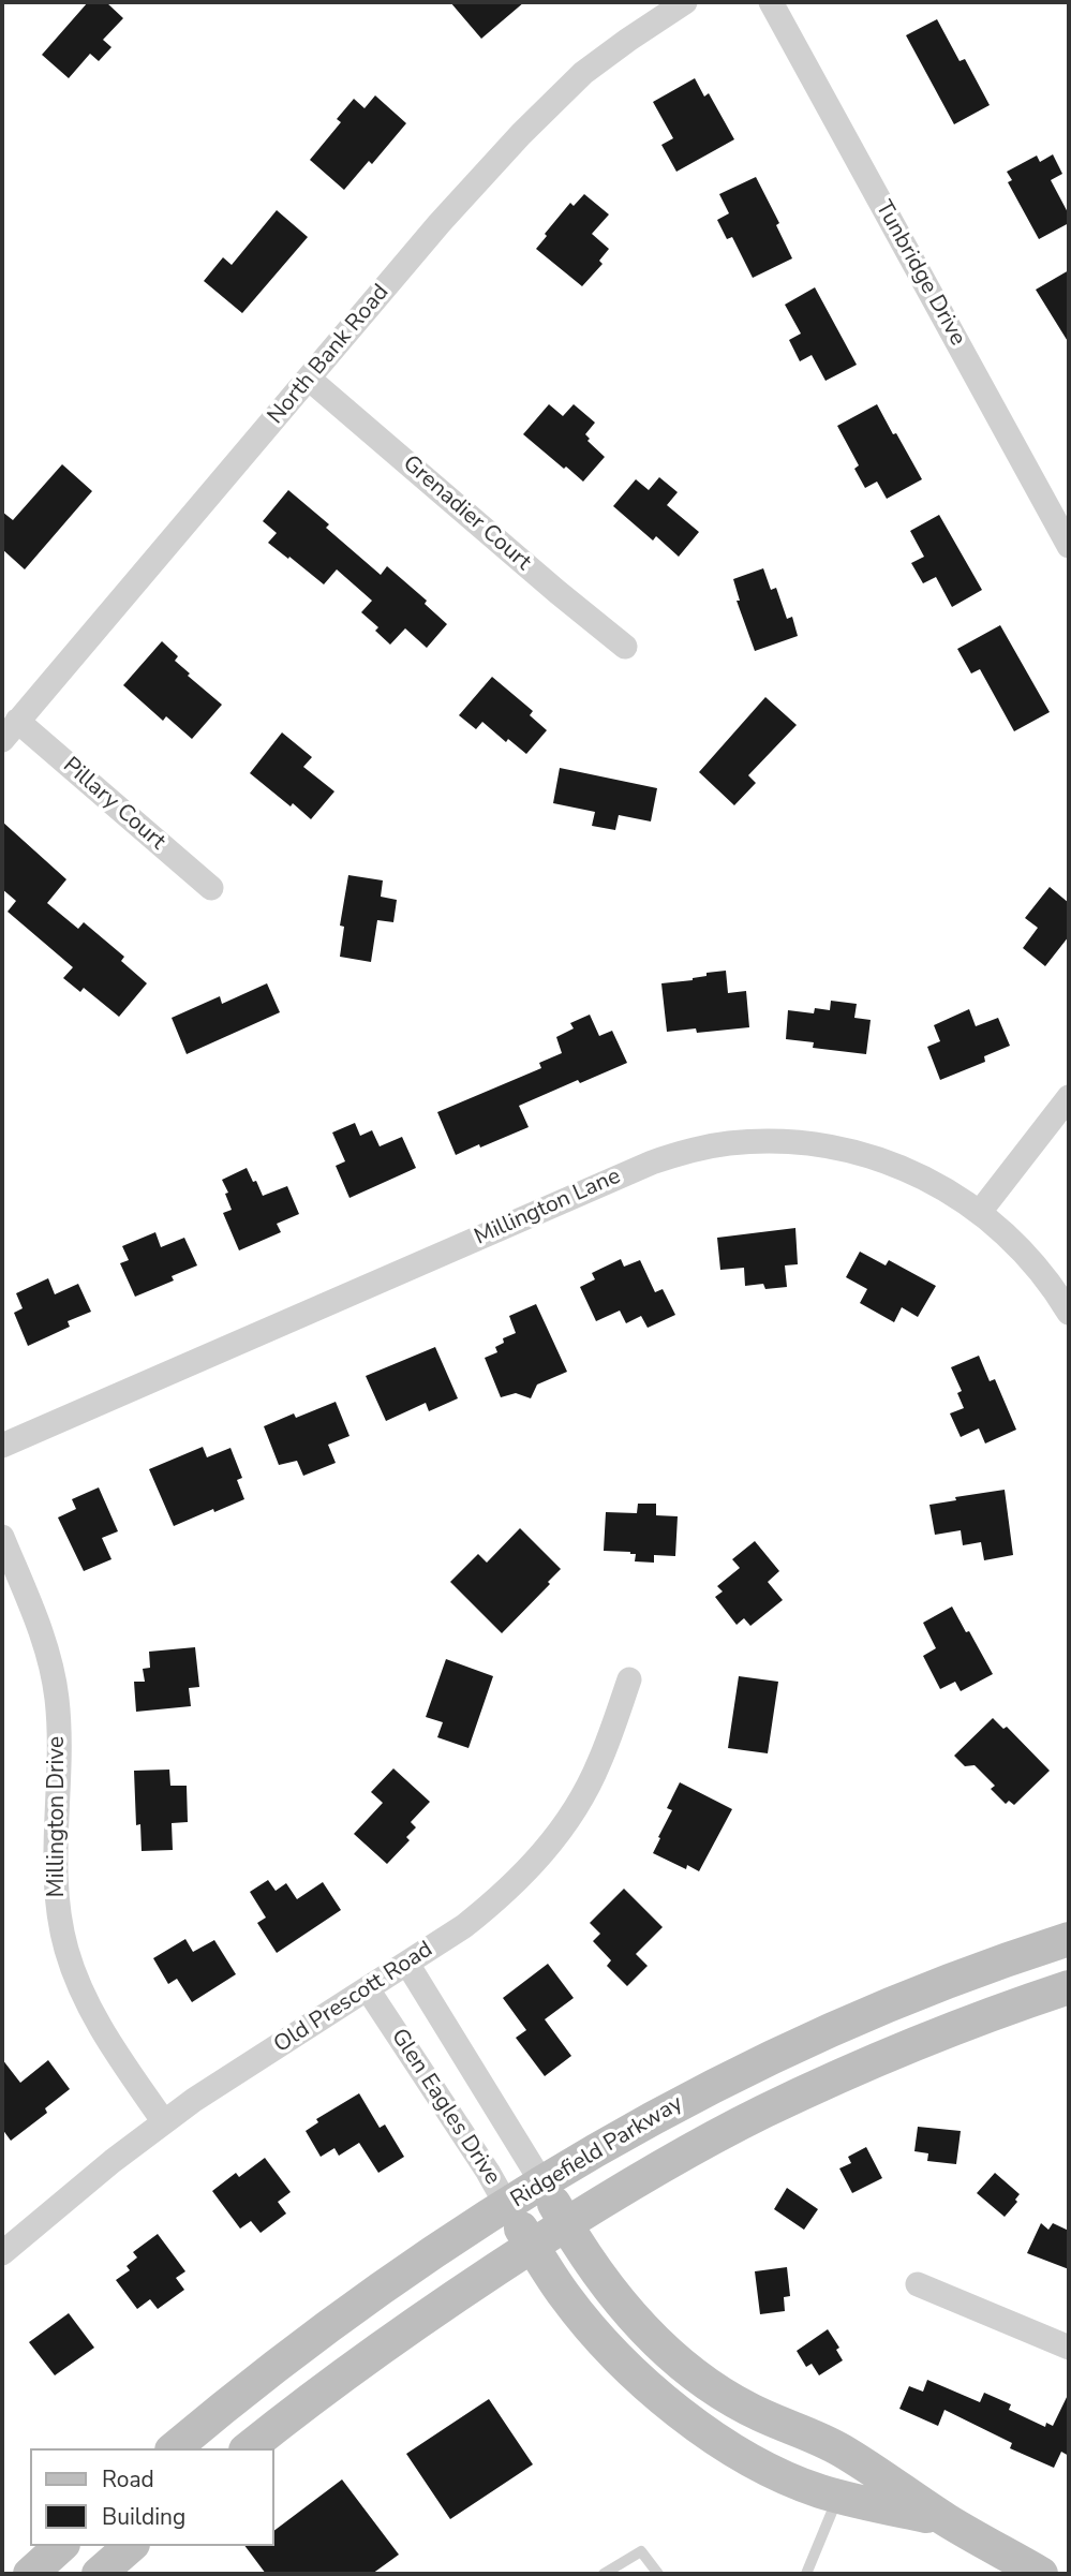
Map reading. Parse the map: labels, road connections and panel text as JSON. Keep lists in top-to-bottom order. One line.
{"streets":{"main road":["Glen Eagles Drive","Ridgefield Parkway"],"street":["Tunbridge Drive","North Bank Road","Grenadier Court","Pillary Court","Millington Lane","Millington Drive","Old Prescott Road"]},"crossings":[["North Bank Road","Grenadier Court"],["North Bank Road","Pillary Court"],["Millington Drive","Old Prescott Road"],["Old Prescott Road","Glen Eagles Drive"],["Glen Eagles Drive","Ridgefield Parkway"]],"legend":["Road","Building"]}
